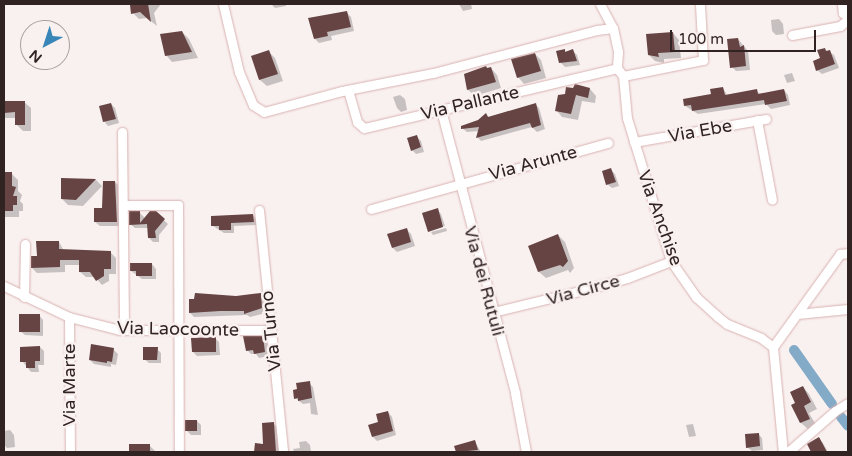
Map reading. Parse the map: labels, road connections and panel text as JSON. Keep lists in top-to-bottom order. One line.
{"streets":{"street":["Via Pallante","Via Ebe","Via Arunte","Via Anchise","Via dei Rutuli","Via Circe","Via Laocoonte","Via Turno","Via Marte"]},"crossings":[["Via Pallante","Via Anchise"],["Via Pallante","Via dei Rutuli"],["Via Ebe","Via Anchise"],["Via Arunte","Via dei Rutuli"],["Via Anchise","Via Circe"],["Via dei Rutuli","Via Circe"],["Via Laocoonte","Via Turno"],["Via Laocoonte","Via Marte"]],"scale_bar":"100 m","north":"bottom left"}
